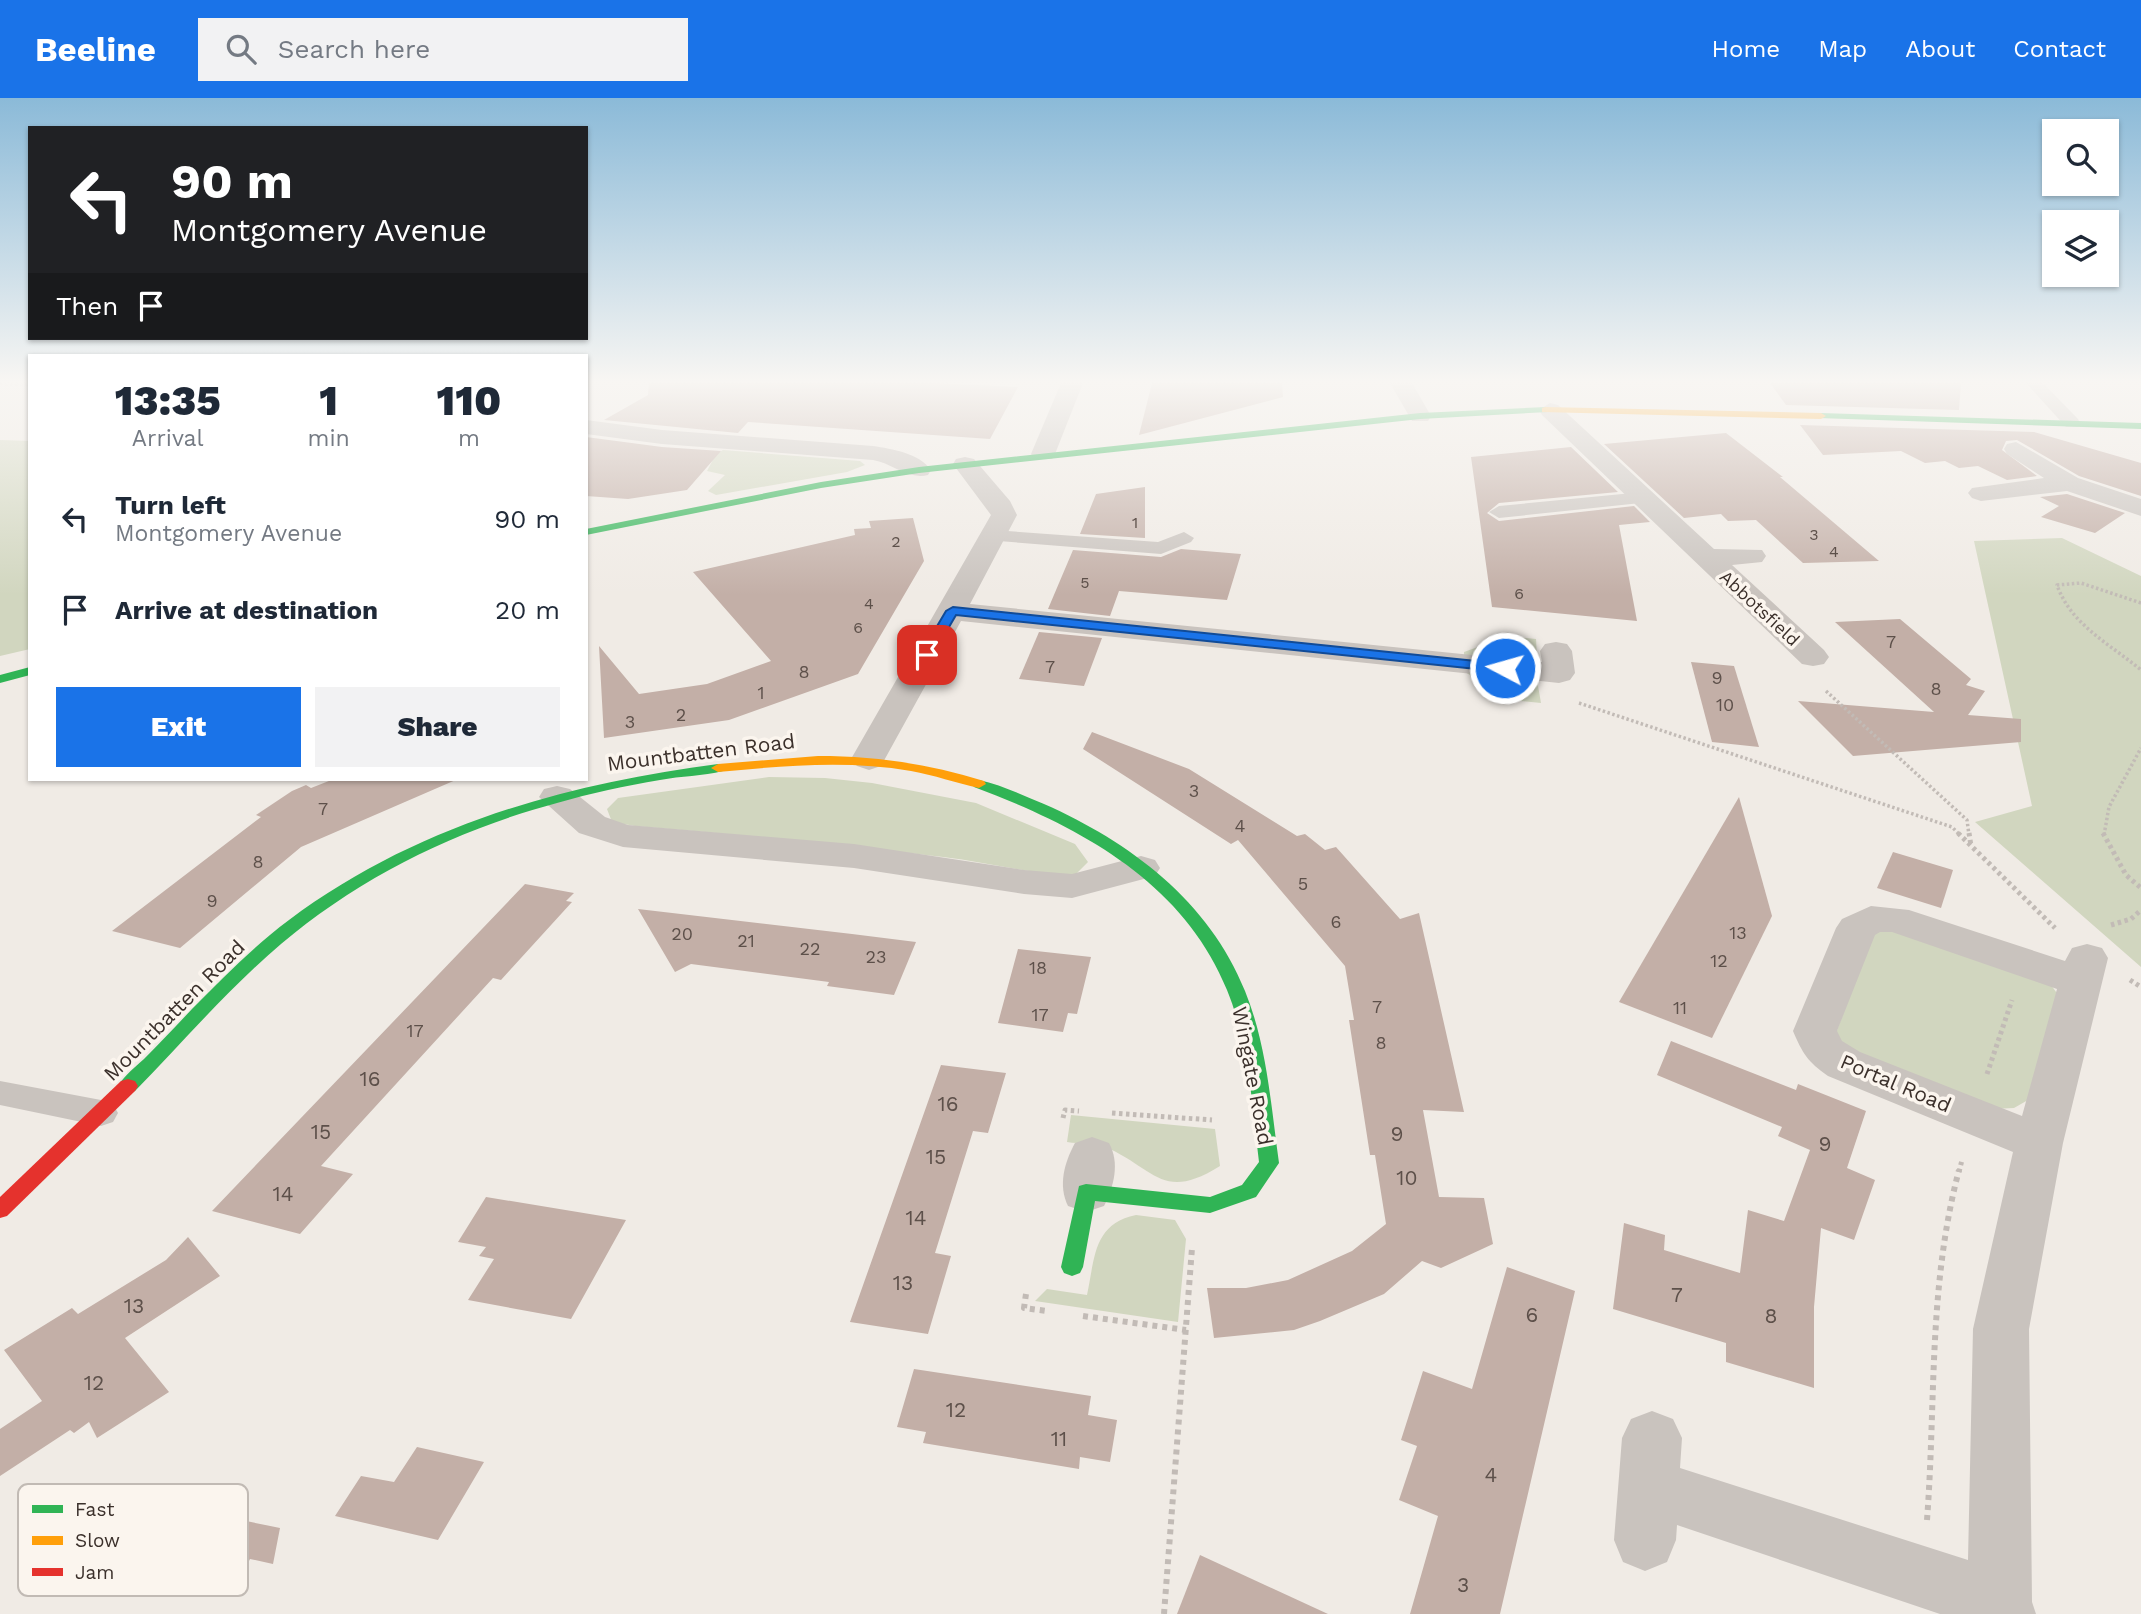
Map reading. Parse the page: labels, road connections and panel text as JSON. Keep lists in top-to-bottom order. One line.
{"streets":{"street":["Abbotsfield","Mountbatten Road","Wingate Road","Portal Road"]},"crossings":[["Mountbatten Road","Wingate Road"]],"house_numbers":["1","3","2","4","5","6","4","6","7","7","8","9","8","1","10","2","3","3","7","4","8","5","9","6","13","20","21","22","23","12","18","7","11","17","17","8","16","16","15","9","9","15","10","14","14","13","7","13","6","8","12","12","11","4","3"],"legend":["Fast","Slow","Jam"],"page":{"header":"Beeline","search":"Search here","nav":["Home","Map","About","Contact"],"turn":["90 m","Montgomery Avenue"],"then":"Then","eta":["13:35","Arrival","1","min","110","m"],"list":[{"name":"Turn left","note":"Montgomery Avenue","value":"90 m"},{"name":"Arrive at destination","value":"20 m"}],"buttons":["Exit","Share"]}}
